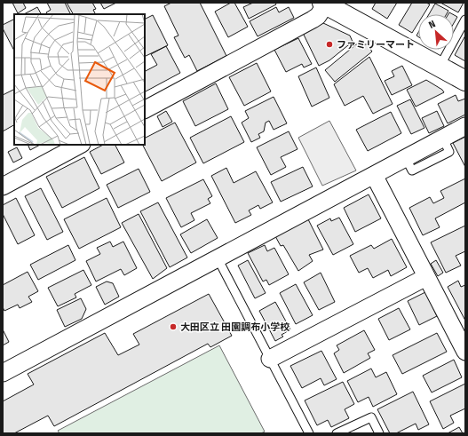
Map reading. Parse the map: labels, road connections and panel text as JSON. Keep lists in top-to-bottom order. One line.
{"places":["ファミリーマート","大田区立 田園調布小学校"],"north":"top left"}
